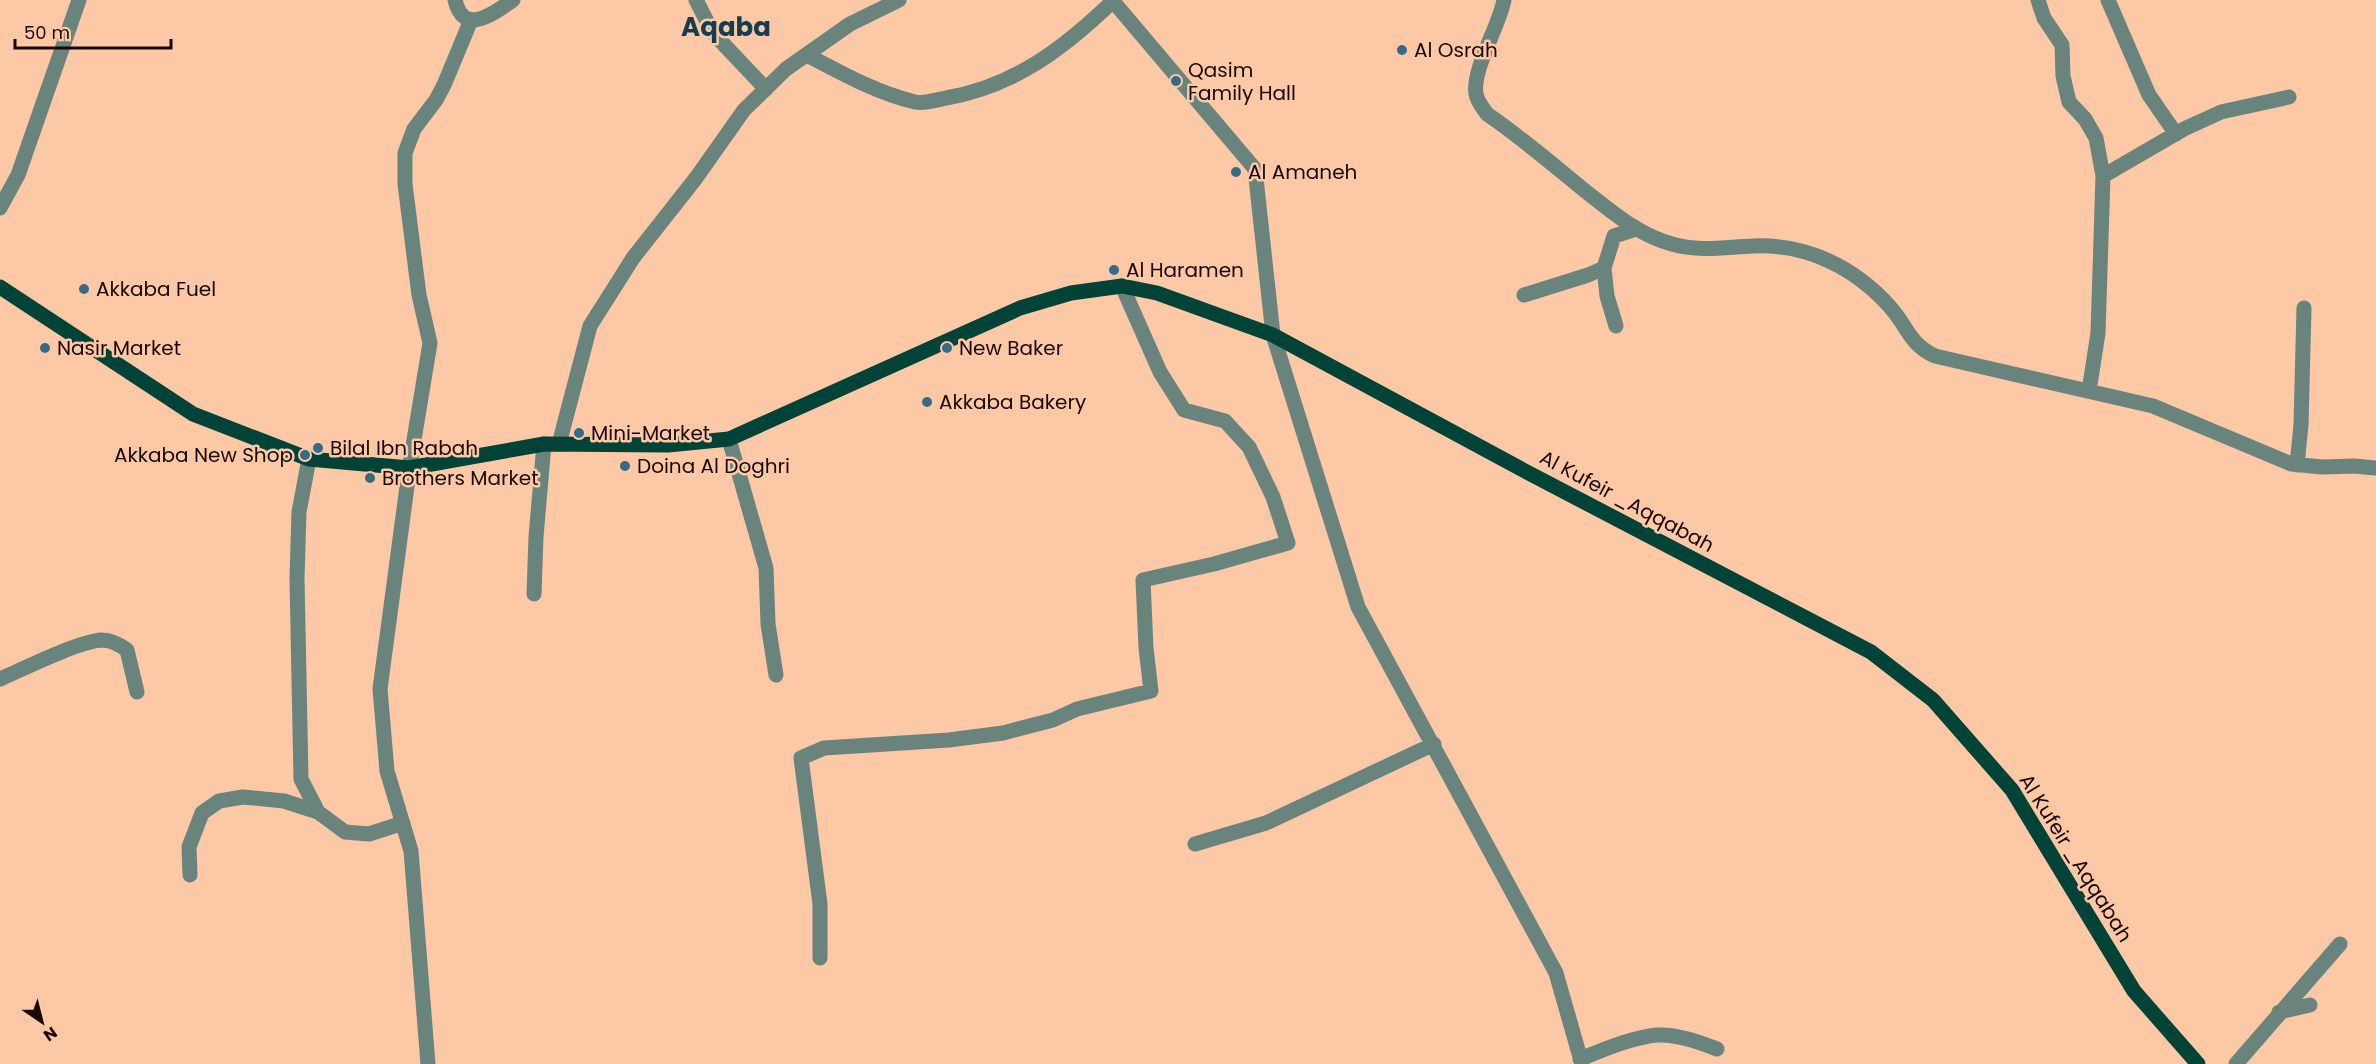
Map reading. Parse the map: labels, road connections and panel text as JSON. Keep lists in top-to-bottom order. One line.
{"streets":{"main road":["Al Kufeir _Aqqabah"]},"districts":["Aqaba"],"places":["Al Osrah","Qasim Family Hall","Al Amaneh","Al Haramen","Akkaba Fuel","Nasir Market","New Baker","Akkaba Bakery","Mini-Market","Bilal Ibn Rabah","Akkaba New Shop","Doina Al Doghri","Brothers Market"],"scale_bar":"50 m","north":"bottom right"}
